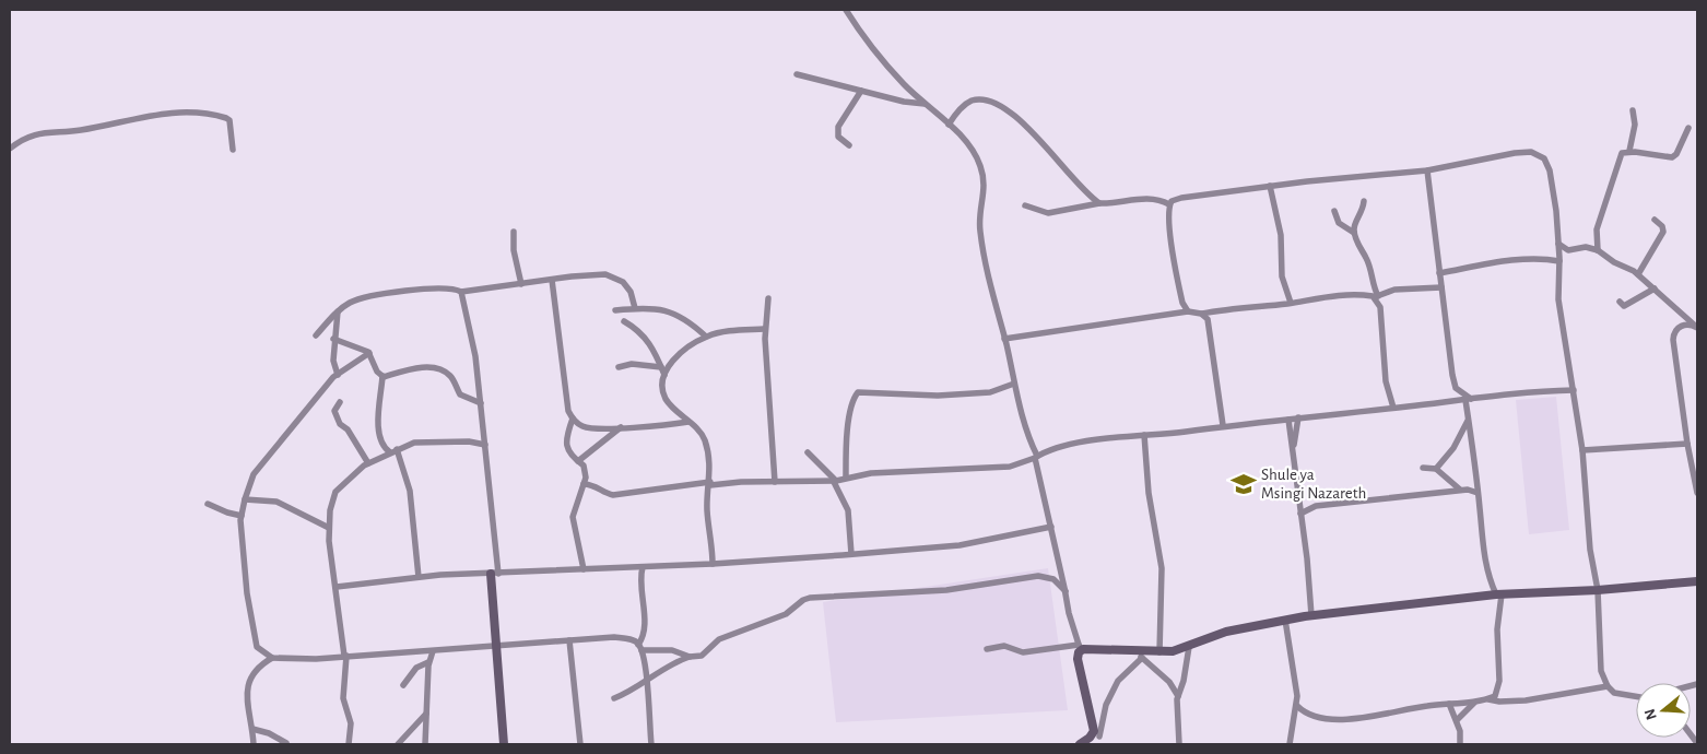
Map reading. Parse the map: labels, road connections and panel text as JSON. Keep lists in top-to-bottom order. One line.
{"places":{"school or university":["Shule ya Msingi Nazareth"]},"north":"left"}
